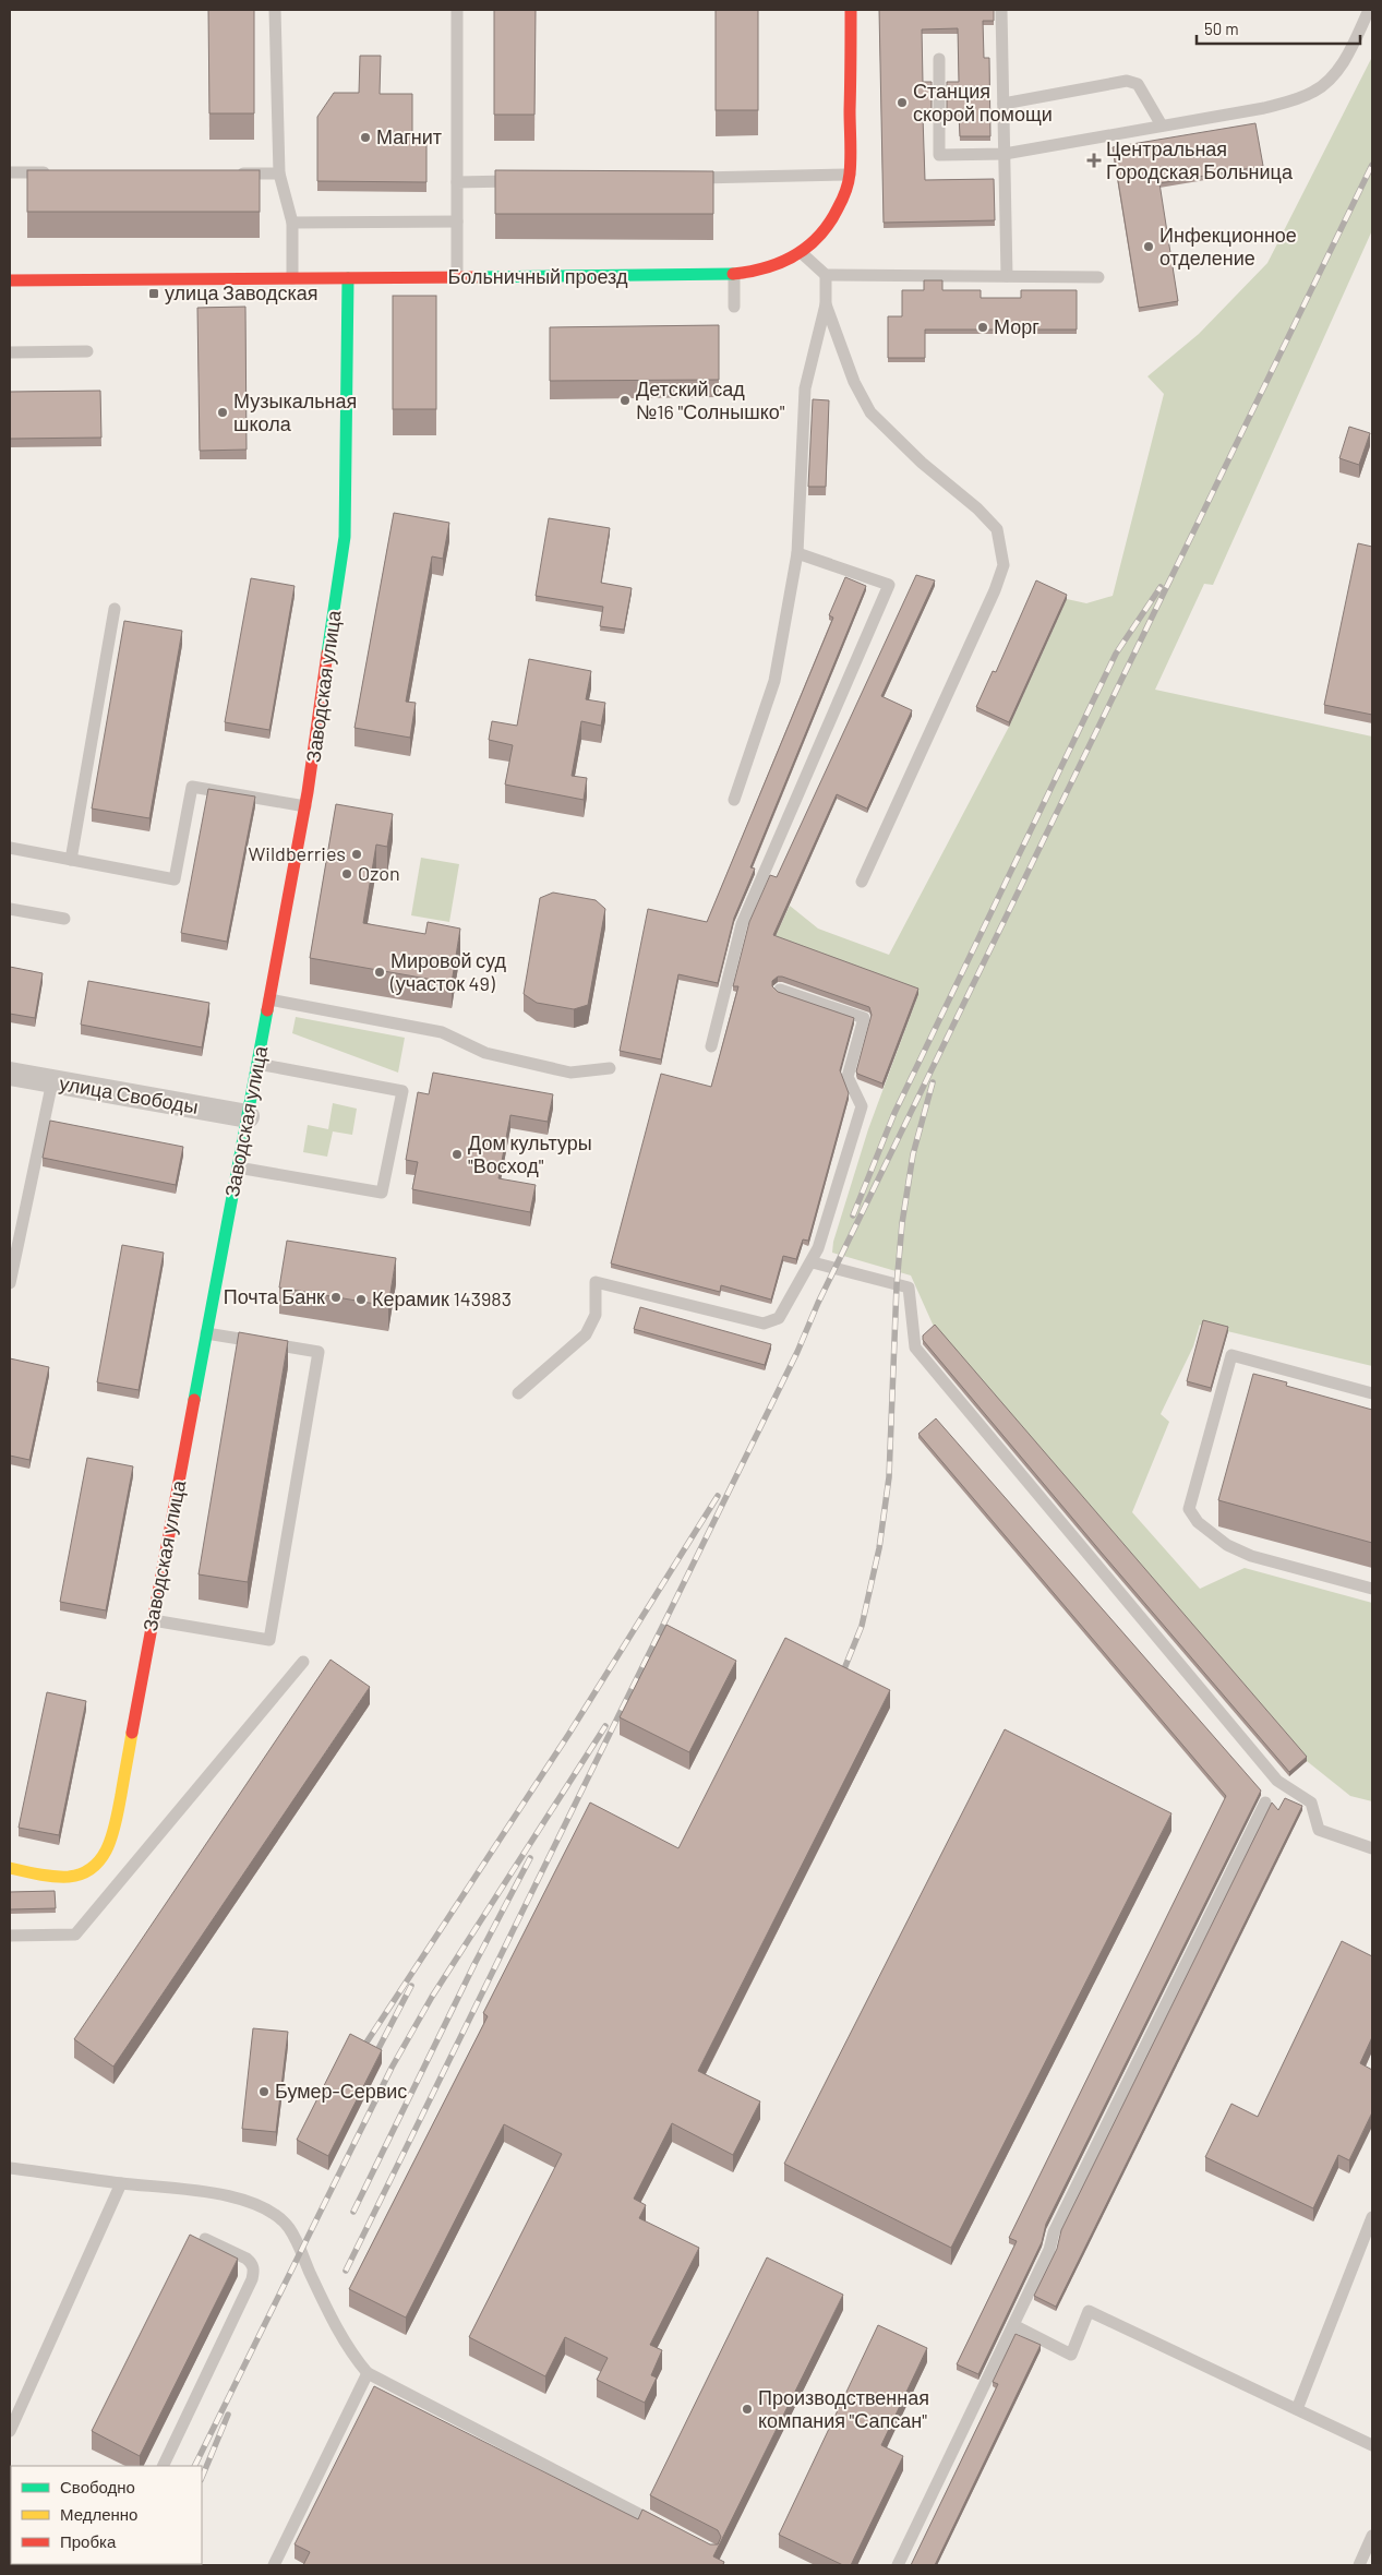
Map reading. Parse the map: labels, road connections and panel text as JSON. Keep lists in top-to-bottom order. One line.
{"streets":{"street":["Больничный проезд","Заводская улица","улица Свободы"]},"crossings":[["Больничный проезд","Заводская улица"],["Заводская улица","улица Свободы"]],"places":{"other":["Станция скорой помощи","Магнит","Инфекционное отделение","Морг","Детский сад №16 \"Солнышко\"","Музыкальная школа","Wildberries","Ozon","Мировой суд (участок 49)","Дом культуры \"Восход\"","Почта Банк","Керамик 143983","Бумер-Сервис","Производственная компания \"Сапсан\""],"health":["Центральная Городская Больница"],"transit":["улица Заводская"]},"legend":["Свободно","Медленно","Пробка"],"scale_bar":"50 m"}
